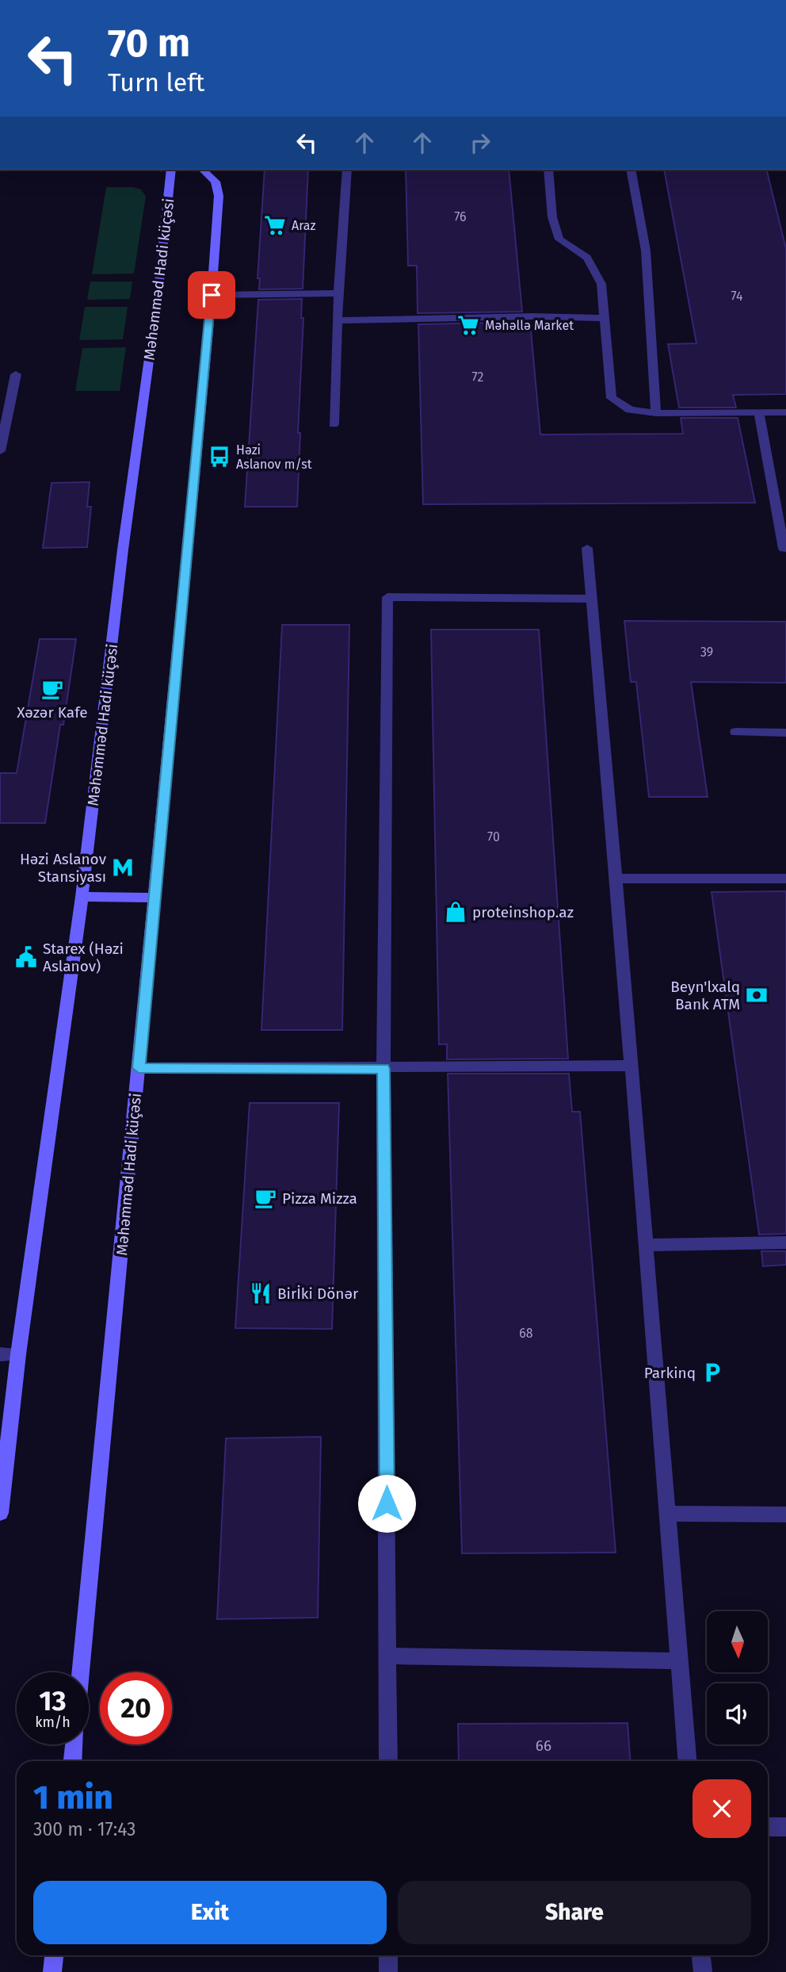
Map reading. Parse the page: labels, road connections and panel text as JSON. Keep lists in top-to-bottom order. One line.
{"streets":{"street":["Məhəmməd Hadi küçəsi"]},"places":{"supermarket":["Araz","Mәhәllә Market"],"bus stop":["Həzi Aslanov m/st"],"cafe":["Xəzər Kafe","Pizza Mizza"],"metro station":["Həzi Aslanov Stansiyası"],"shop":["proteinshop.az"],"public building":["Starex (Həzi Aslanov)"],"bank":["Beyn'lxalq Bank ATM"],"restaurant":["Birİki Dönər"],"parking":["Parkinq"]},"house_numbers":["76","74","72","39","70","68","66"],"north":"bottom","page":{"turn":["70 m","Turn left"],"speed":"13 km/h","limit":"20","heading":["1 min","300 m · 17:43"],"buttons":["Exit","Share"]}}
